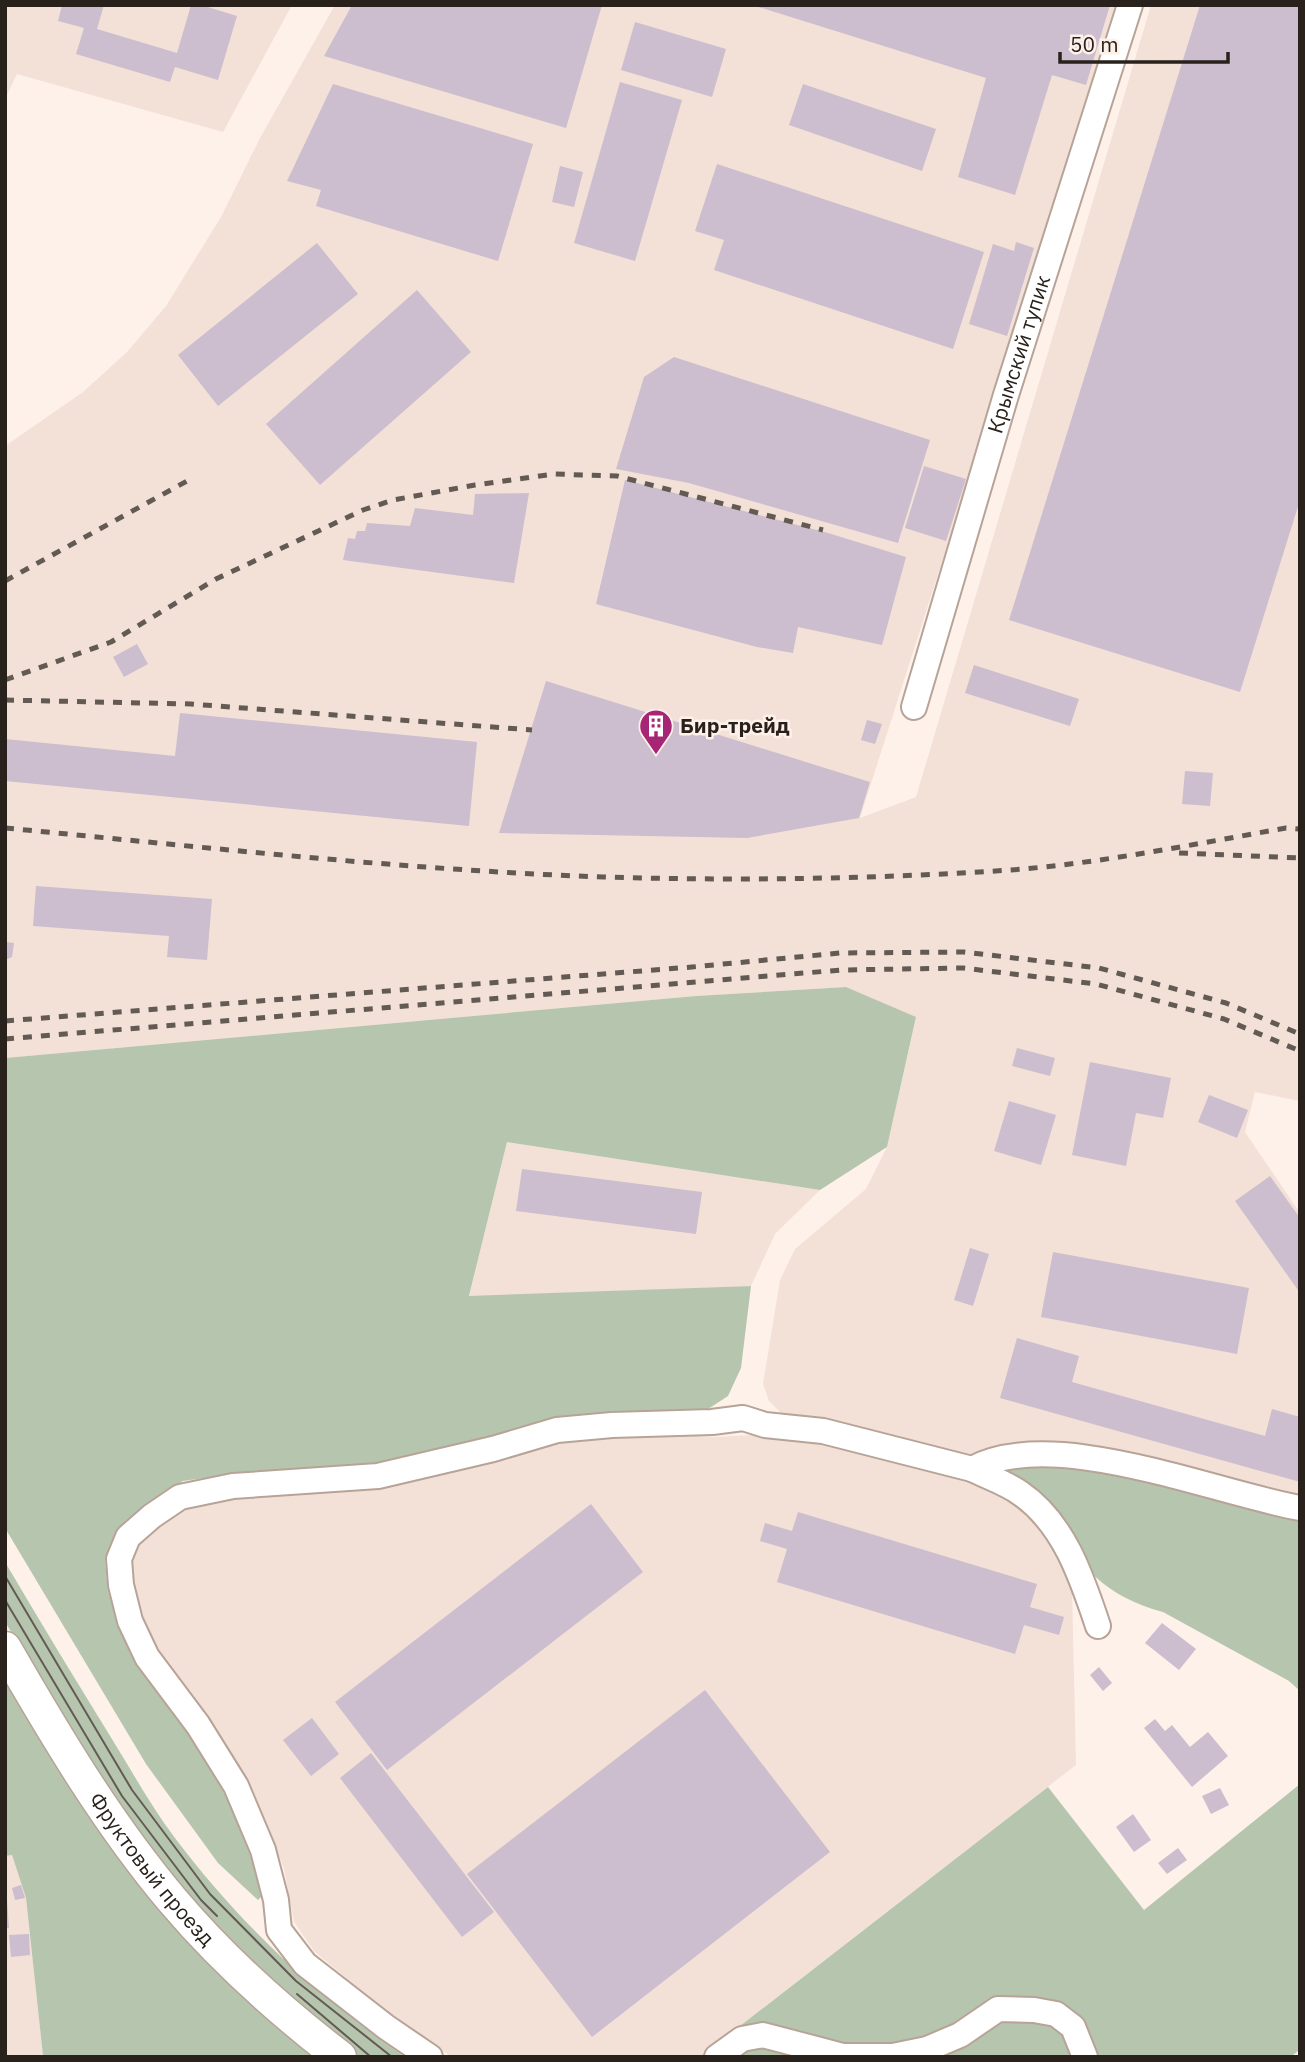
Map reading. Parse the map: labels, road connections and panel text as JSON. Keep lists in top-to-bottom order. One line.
{"streets":{"street":["Крымский тупик","Фруктовый проезд"]},"places":{"building":["Бир-трейд"]},"scale_bar":"50 m"}
